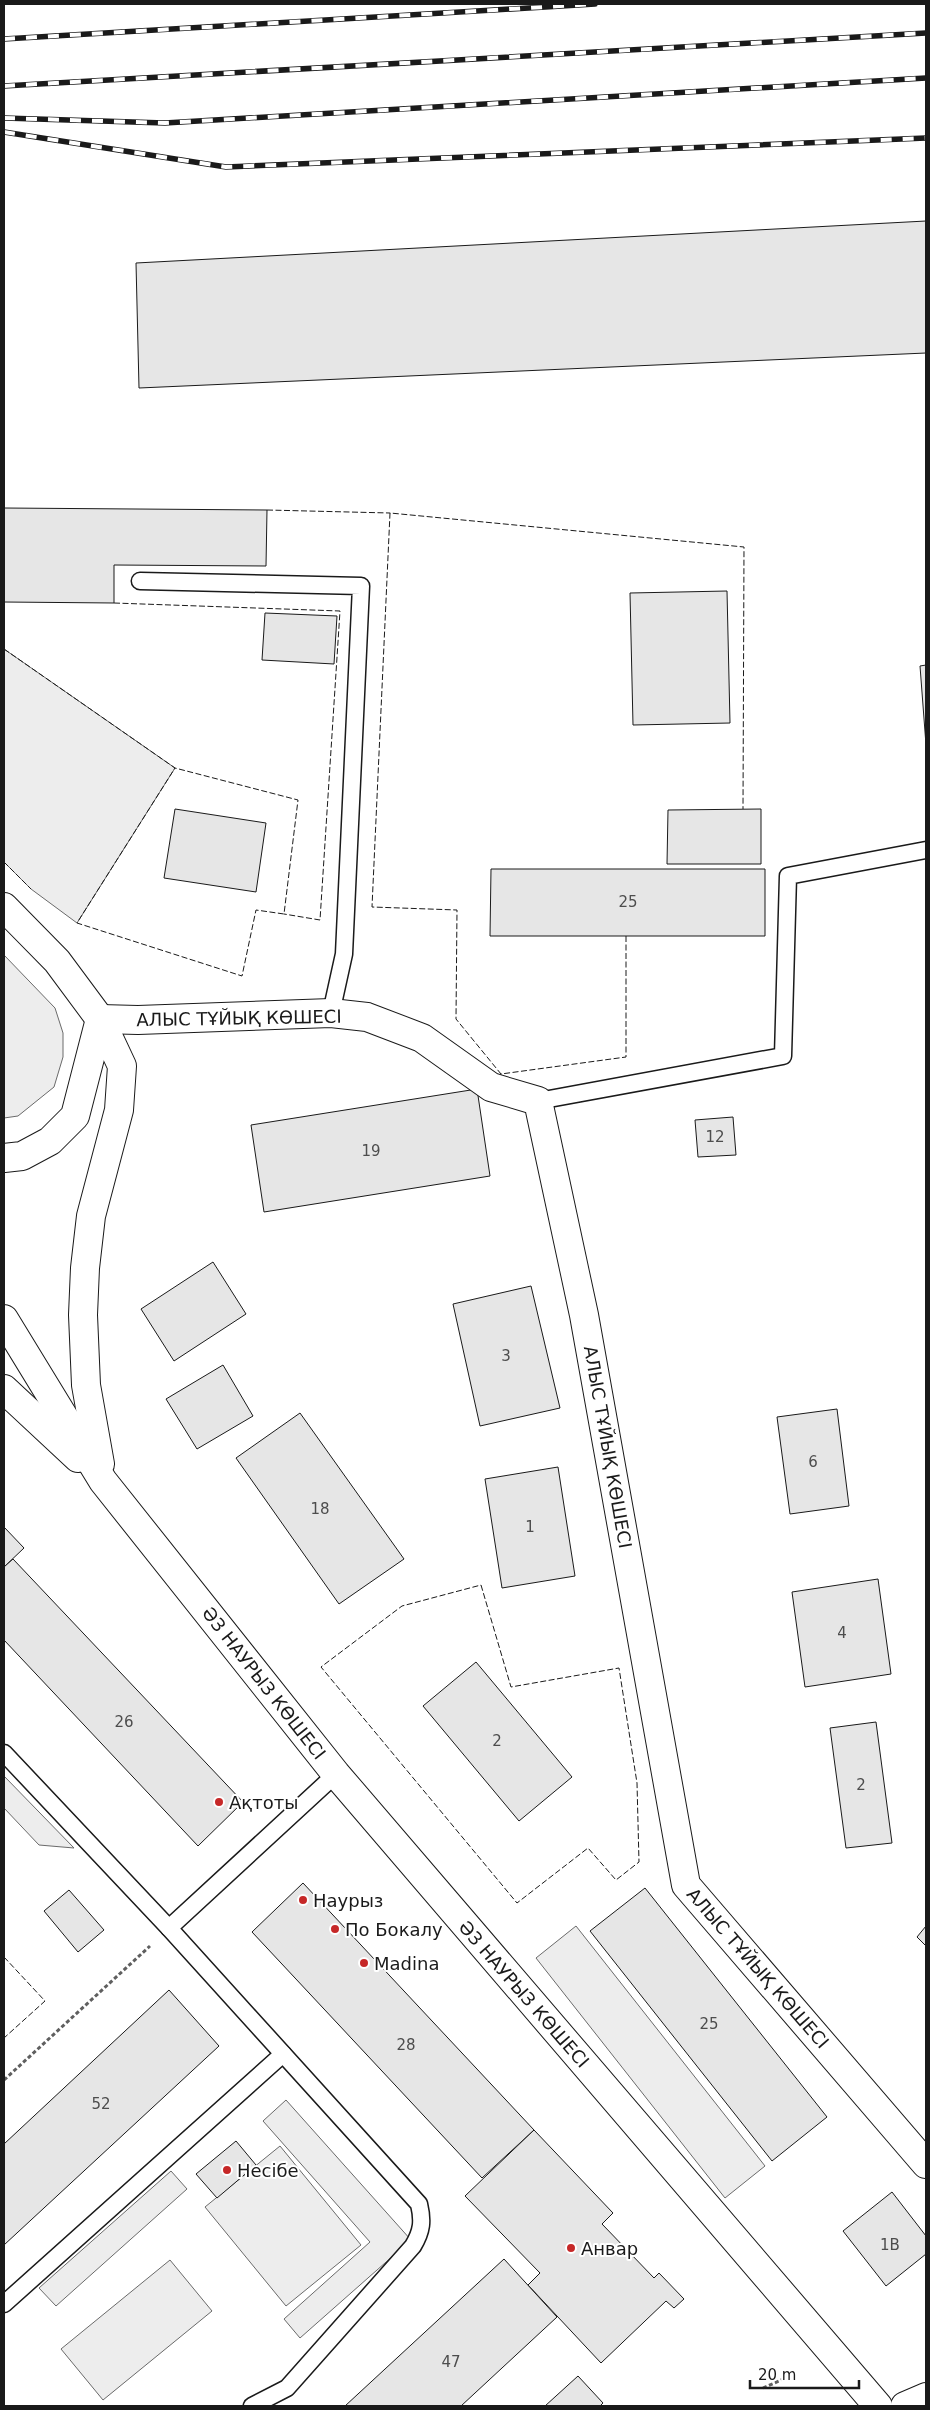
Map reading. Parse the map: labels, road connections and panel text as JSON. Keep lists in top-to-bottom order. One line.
{"streets":{"street":["АЛЫС ТҰЙЫҚ КӨШЕСІ","ӘЗ НАУРЫЗ КӨШЕСІ"]},"places":["Ақтоты","Наурыз","По Бокалу","Madina","Несібе","Анвар"],"house_numbers":["25","12","19","3","6","18","1","4","26","2","2","25","28","52","1В","47"],"scale_bar":"20 m"}
